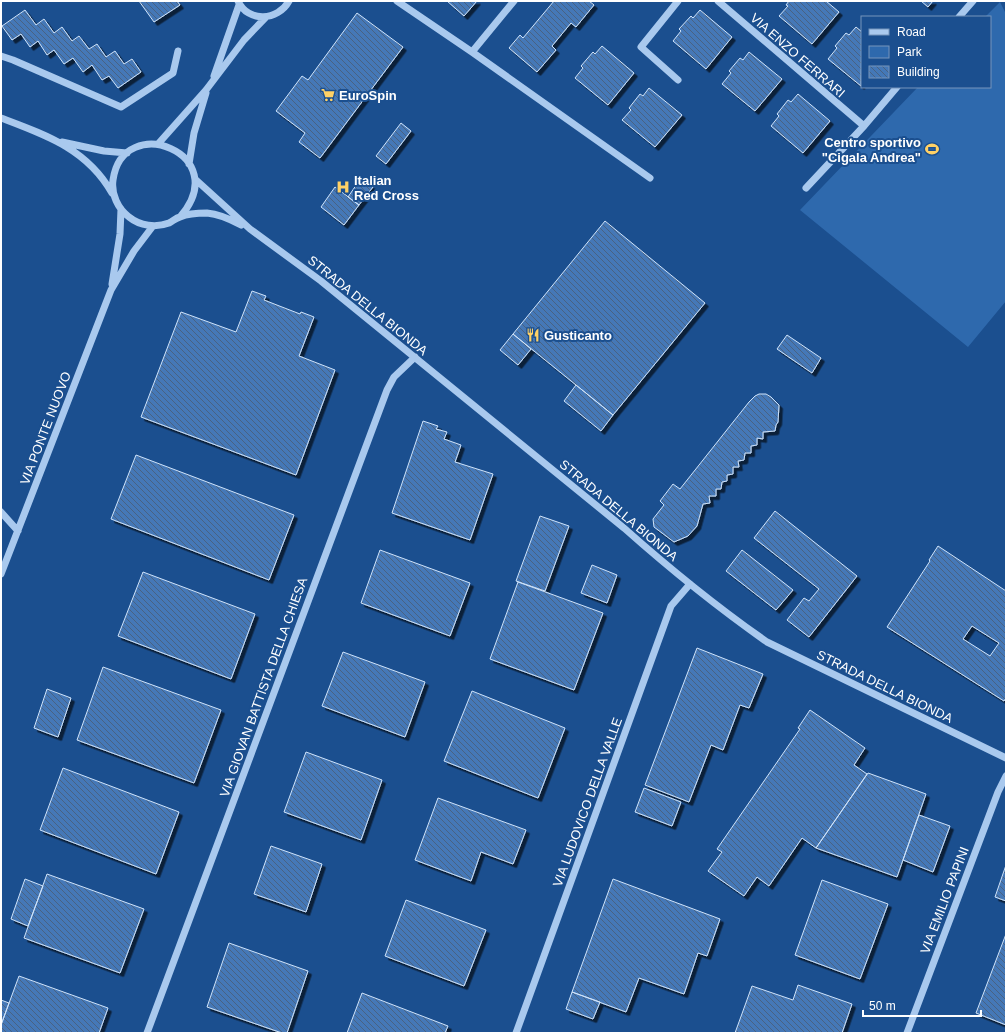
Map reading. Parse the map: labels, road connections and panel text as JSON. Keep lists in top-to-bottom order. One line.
{"streets":{"street":["VIA ENZO FERRARI","STRADA DELLA BIONDA","VIA PONTE NUOVO","VIA GIOVAN BATTISTA DELLA CHIESA","VIA LUDOVICO DELLA VALLE","VIA EMILIO PAPINI"]},"crossings":[["STRADA DELLA BIONDA","VIA PONTE NUOVO"],["STRADA DELLA BIONDA","VIA GIOVAN BATTISTA DELLA CHIESA"],["STRADA DELLA BIONDA","VIA LUDOVICO DELLA VALLE"]],"places":{"supermarket":["EuroSpin"],"sports":["Centro sportivo \"Cigala Andrea\""],"hospital":["Italian Red Cross"],"restaurant":["Gusticanto"]},"legend":["Road","Park","Building"],"scale_bar":"50 m"}
